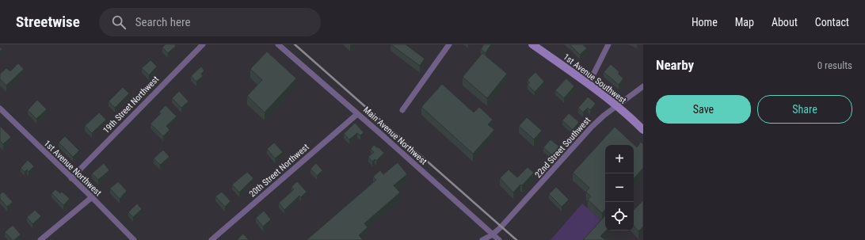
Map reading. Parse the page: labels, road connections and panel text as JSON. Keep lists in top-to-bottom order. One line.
{"streets":{"main road":["1st Avenue Southwest"],"street":["19th Street Northwest","Main Avenue Northwest","22nd Street Southwest","1st Avenue Northwest","20th Street Northwest"]},"crossings":[["1st Avenue Southwest","22nd Street Southwest"],["19th Street Northwest","1st Avenue Northwest"],["Main Avenue Northwest","22nd Street Southwest"],["Main Avenue Northwest","20th Street Northwest"]],"page":{"header":"Streetwise","search":"Search here","nav":["Home","Map","About","Contact"],"heading":["Nearby","0 results"],"buttons":["Save","Share"],"map_buttons":["+","−"]}}
